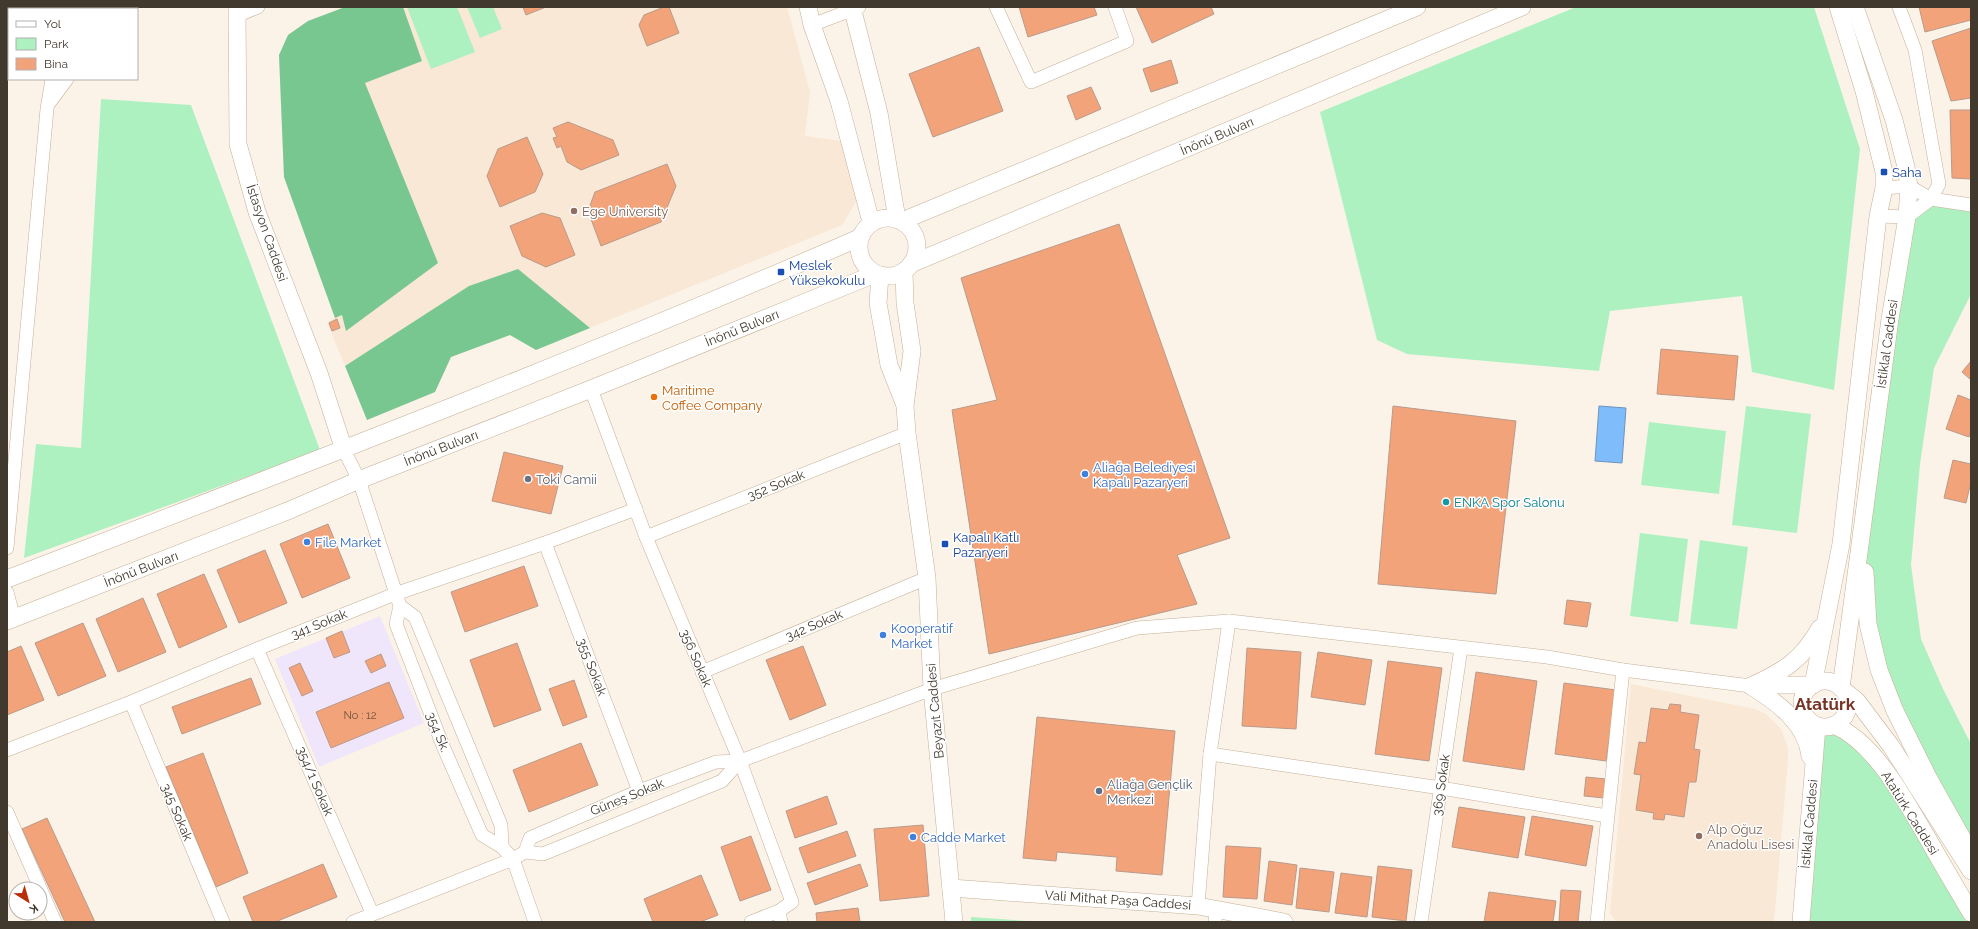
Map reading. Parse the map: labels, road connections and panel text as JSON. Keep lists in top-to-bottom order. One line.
{"streets":{"street":["İnönü Bulvarı","İstasyon Caddesi","İstiklal Caddesi","352 Sokak","341 Sokak","342 Sokak","356 Sokak","355 Sokak","Beyazıt Caddesi","354 Sk.","354/1 Sokak","369 Sokak","Güneş Sokak","345 Sokak","Atatürk Caddesi","Vali Mithat Paşa Caddesi"]},"crossings":[["İnönü Bulvarı","356 Sokak"],["İnönü Bulvarı","Beyazıt Caddesi"],["İnönü Bulvarı","354 Sk."],["İstasyon Caddesi","354 Sk."],["İstiklal Caddesi","Atatürk Caddesi"],["352 Sokak","356 Sokak"],["352 Sokak","Beyazıt Caddesi"],["341 Sokak","356 Sokak"],["341 Sokak","355 Sokak"],["341 Sokak","354 Sk."],["341 Sokak","354/1 Sokak"],["341 Sokak","345 Sokak"],["342 Sokak","356 Sokak"],["342 Sokak","Beyazıt Caddesi"],["356 Sokak","Güneş Sokak"],["355 Sokak","Güneş Sokak"],["Beyazıt Caddesi","Güneş Sokak"],["Beyazıt Caddesi","Vali Mithat Paşa Caddesi"],["354 Sk.","Güneş Sokak"],["354/1 Sokak","Güneş Sokak"],["369 Sokak","Güneş Sokak"]],"districts":["Atatürk"],"places":{"transit":["Saha","Meslek Yüksekokulu","Kapalı Katlı Pazaryeri"],"other":["Ege University","Maritime Coffee Company","Aliağa Belediyesi Kapalı Pazaryeri","Toki Camii","ENKA Spor Salonu","File Market","Kooperatif Market","Aliağa Gençlik Merkezi","Alp Oğuz Anadolu Lisesi","Cadde Market"]},"house_numbers":["No : 12"],"legend":["Yol","Park","Bina"],"north":"bottom right"}
